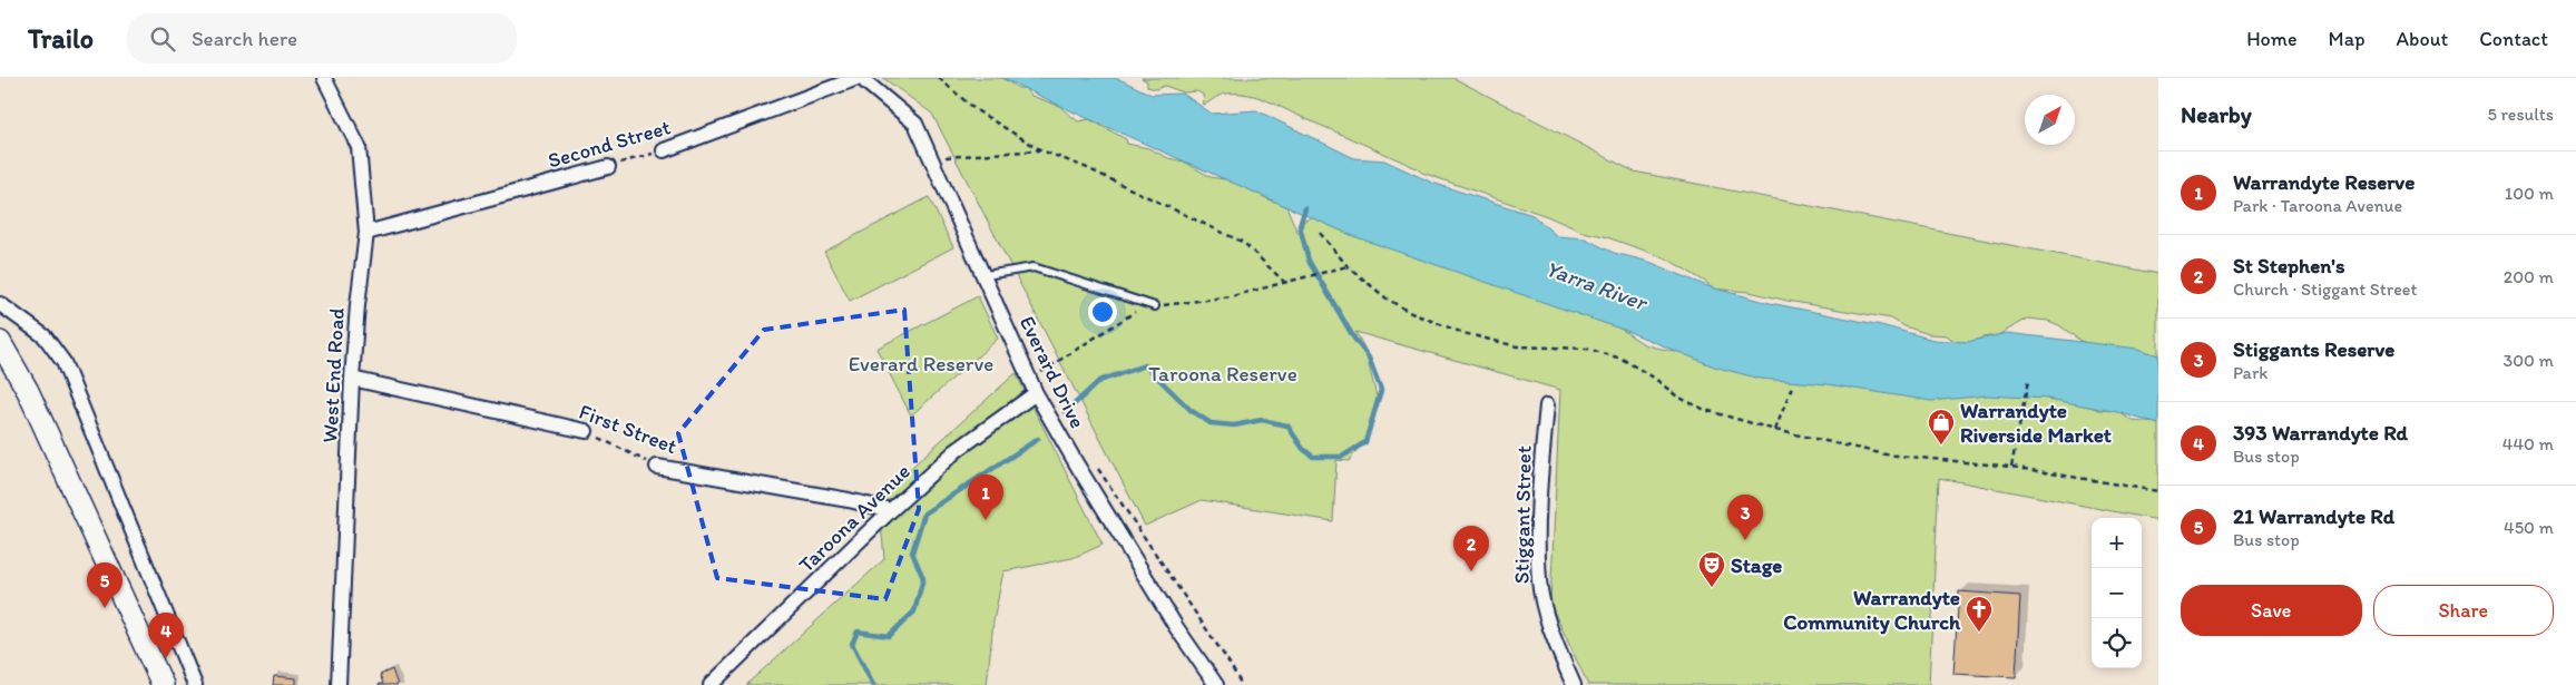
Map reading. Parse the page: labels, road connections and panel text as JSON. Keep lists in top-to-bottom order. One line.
{"streets":{"street":["Second Street","Everard Drive","West End Road","First Street","Stiggant Street","Taroona Avenue"]},"crossings":[["Second Street","West End Road"],["Everard Drive","Taroona Avenue"],["West End Road","First Street"],["First Street","Taroona Avenue"]],"water":["Yarra River"],"parks":["Everard Reserve","Taroona Reserve"],"places":{"shop":["Warrandyte Riverside Market"],"theatre":["Stage"],"church":["Warrandyte Community Church"]},"north":"top right","page":{"header":"Trailo","search":"Search here","nav":["Home","Map","About","Contact"],"heading":["Nearby","5 results"],"list":[{"mark":"1","name":"Warrandyte Reserve","note":"Park · Taroona Avenue","value":"100 m"},{"mark":"2","name":"St Stephen's","note":"Church · Stiggant Street","value":"200 m"},{"mark":"3","name":"Stiggants Reserve","note":"Park","value":"300 m"},{"mark":"4","name":"393 Warrandyte Rd","note":"Bus stop","value":"440 m"},{"mark":"5","name":"21 Warrandyte Rd","note":"Bus stop","value":"450 m"}],"pins":["1","3","2","5","4"],"map_buttons":["+","−"],"buttons":["Save","Share"]}}
